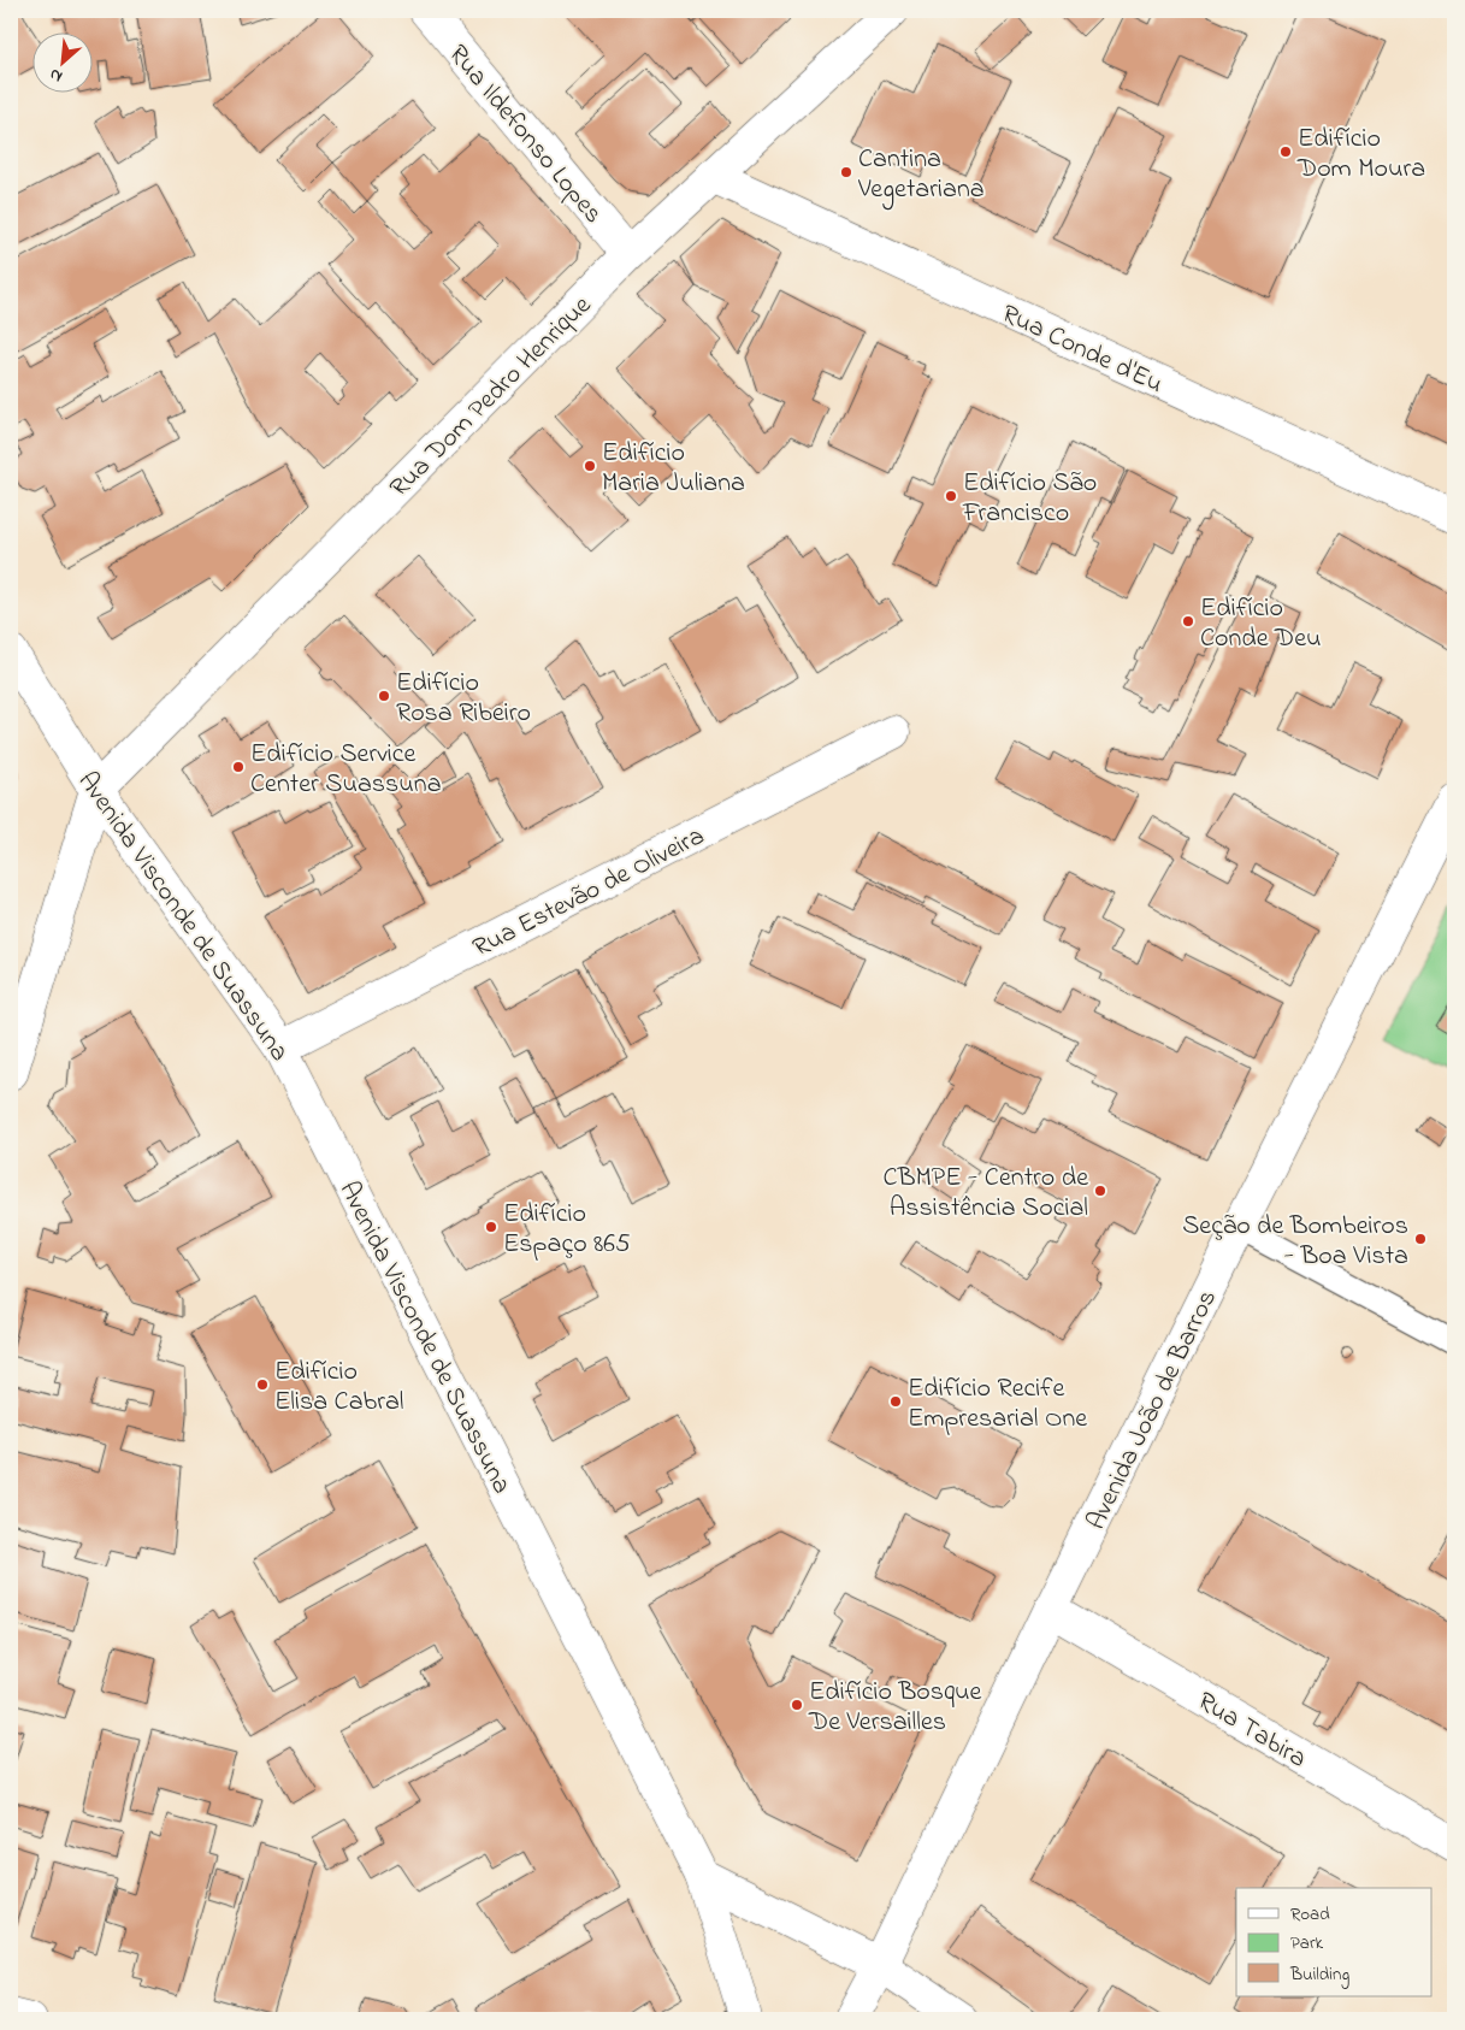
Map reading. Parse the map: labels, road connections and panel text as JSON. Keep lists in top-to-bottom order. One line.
{"streets":{"street":["Rua Ildefonso Lopes","Rua Conde d'Eu","Rua Dom Pedro Henrique","Rua Estevão de Oliveira","Avenida Visconde de Suassuna","Avenida João de Barros","Rua Tabira"]},"crossings":[["Rua Ildefonso Lopes","Rua Dom Pedro Henrique"],["Rua Conde d'Eu","Rua Dom Pedro Henrique"],["Rua Dom Pedro Henrique","Avenida Visconde de Suassuna"],["Rua Estevão de Oliveira","Avenida Visconde de Suassuna"],["Avenida João de Barros","Rua Tabira"]],"places":["Edifício Dom Moura","Cantina Vegetariana","Edifício Maria Juliana","Edifício São Francisco","Edifício Conde Deu","Edifício Rosa Ribeiro","Edifício Service Center Suassuna","CBMPE - Centro de Assistência Social","Edifício Espaço 865","Seção de Bombeiros - Boa Vista","Edifício Elisa Cabral","Edifício Recife Empresarial One","Edifício Bosque De Versailles"],"legend":["Road","Park","Building"],"north":"bottom left"}
